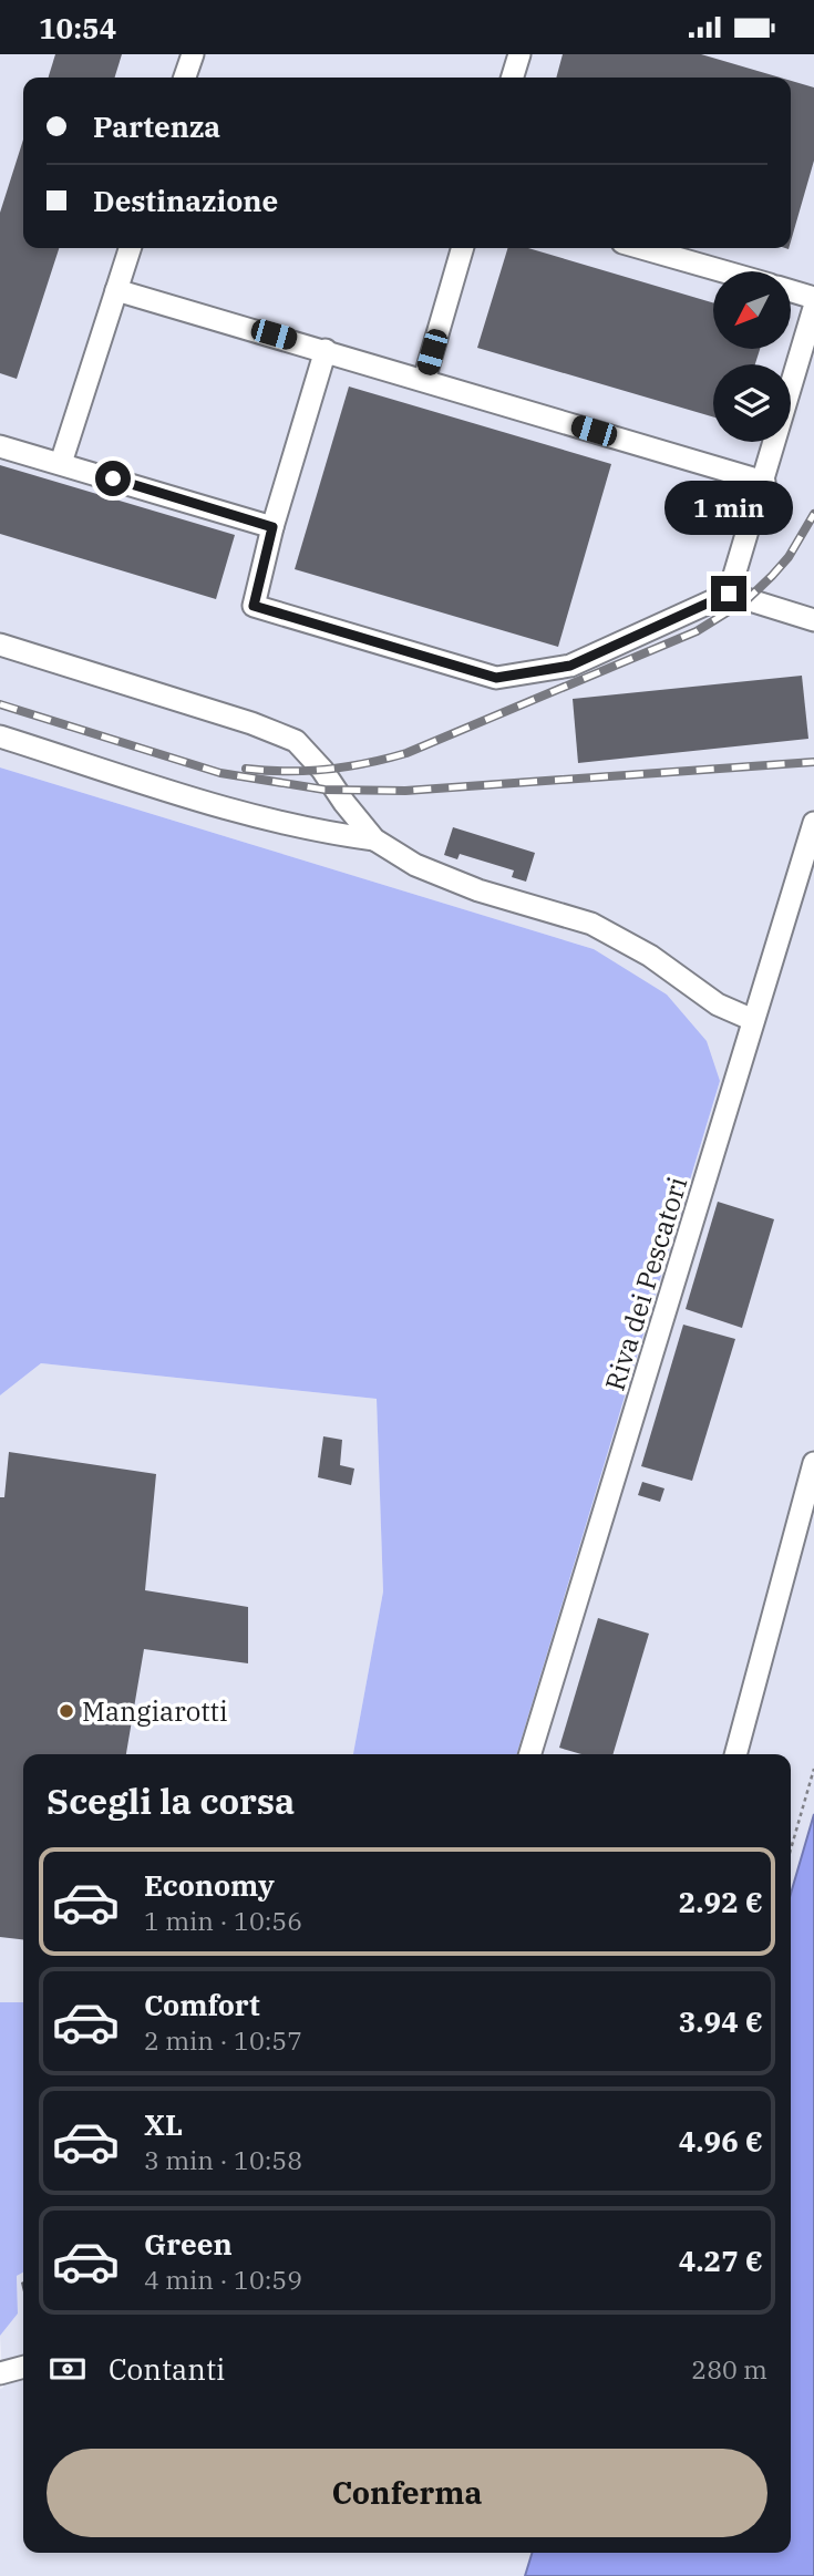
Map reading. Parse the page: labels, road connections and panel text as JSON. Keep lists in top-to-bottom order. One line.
{"streets":{"lane":["Riva dei Pescatori"]},"places":["Mangiarotti"],"north":"bottom left","page":{"status":"10:54","banner":["Partenza","Destinazione"],"bubble":"1 min","heading":"Scegli la corsa","list":[{"name":"Economy","note":"1 min · 10:56","value":"2.92 €"},{"name":"Comfort","note":"2 min · 10:57","value":"3.94 €"},{"name":"XL","note":"3 min · 10:58","value":"4.96 €"},{"name":"Green","note":"4 min · 10:59","value":"4.27 €"}],"pay":["Contanti","280 m"],"buttons":"Conferma"}}
